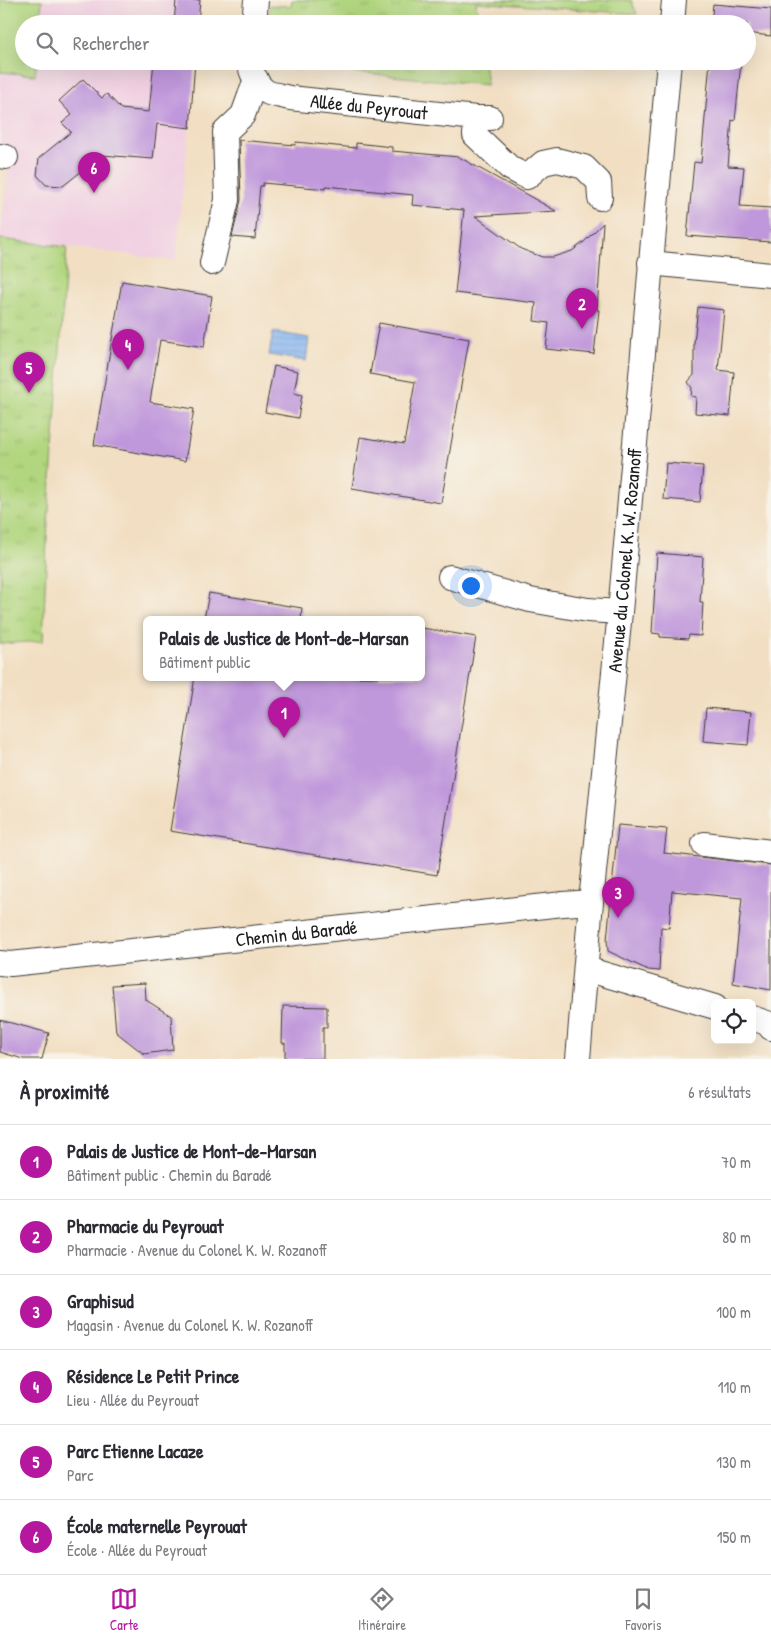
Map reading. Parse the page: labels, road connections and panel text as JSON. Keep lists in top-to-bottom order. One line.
{"streets":{"street":["Allée du Peyrouat","Avenue du Colonel K. W. Rozanoff","Chemin du Baradé"]},"crossings":[["Avenue du Colonel K. W. Rozanoff","Chemin du Baradé"]],"page":{"search":"Rechercher","pins":["6","2","4","5","1","3"],"popup":["Palais de Justice de Mont-de-Marsan","Bâtiment public"],"heading":["À proximité","6 résultats"],"list":[{"mark":"1","name":"Palais de Justice de Mont-de-Marsan","note":"Bâtiment public · Chemin du Baradé","value":"70 m"},{"mark":"2","name":"Pharmacie du Peyrouat","note":"Pharmacie · Avenue du Colonel K. W. Rozanoff","value":"80 m"},{"mark":"3","name":"Graphisud","note":"Magasin · Avenue du Colonel K. W. Rozanoff","value":"100 m"},{"mark":"4","name":"Résidence Le Petit Prince","note":"Lieu · Allée du Peyrouat","value":"110 m"},{"mark":"5","name":"Parc Etienne Lacaze","note":"Parc","value":"130 m"},{"mark":"6","name":"École maternelle Peyrouat","note":"École · Allée du Peyrouat","value":"150 m"}],"nav":["Carte","Itinéraire","Favoris"]}}
